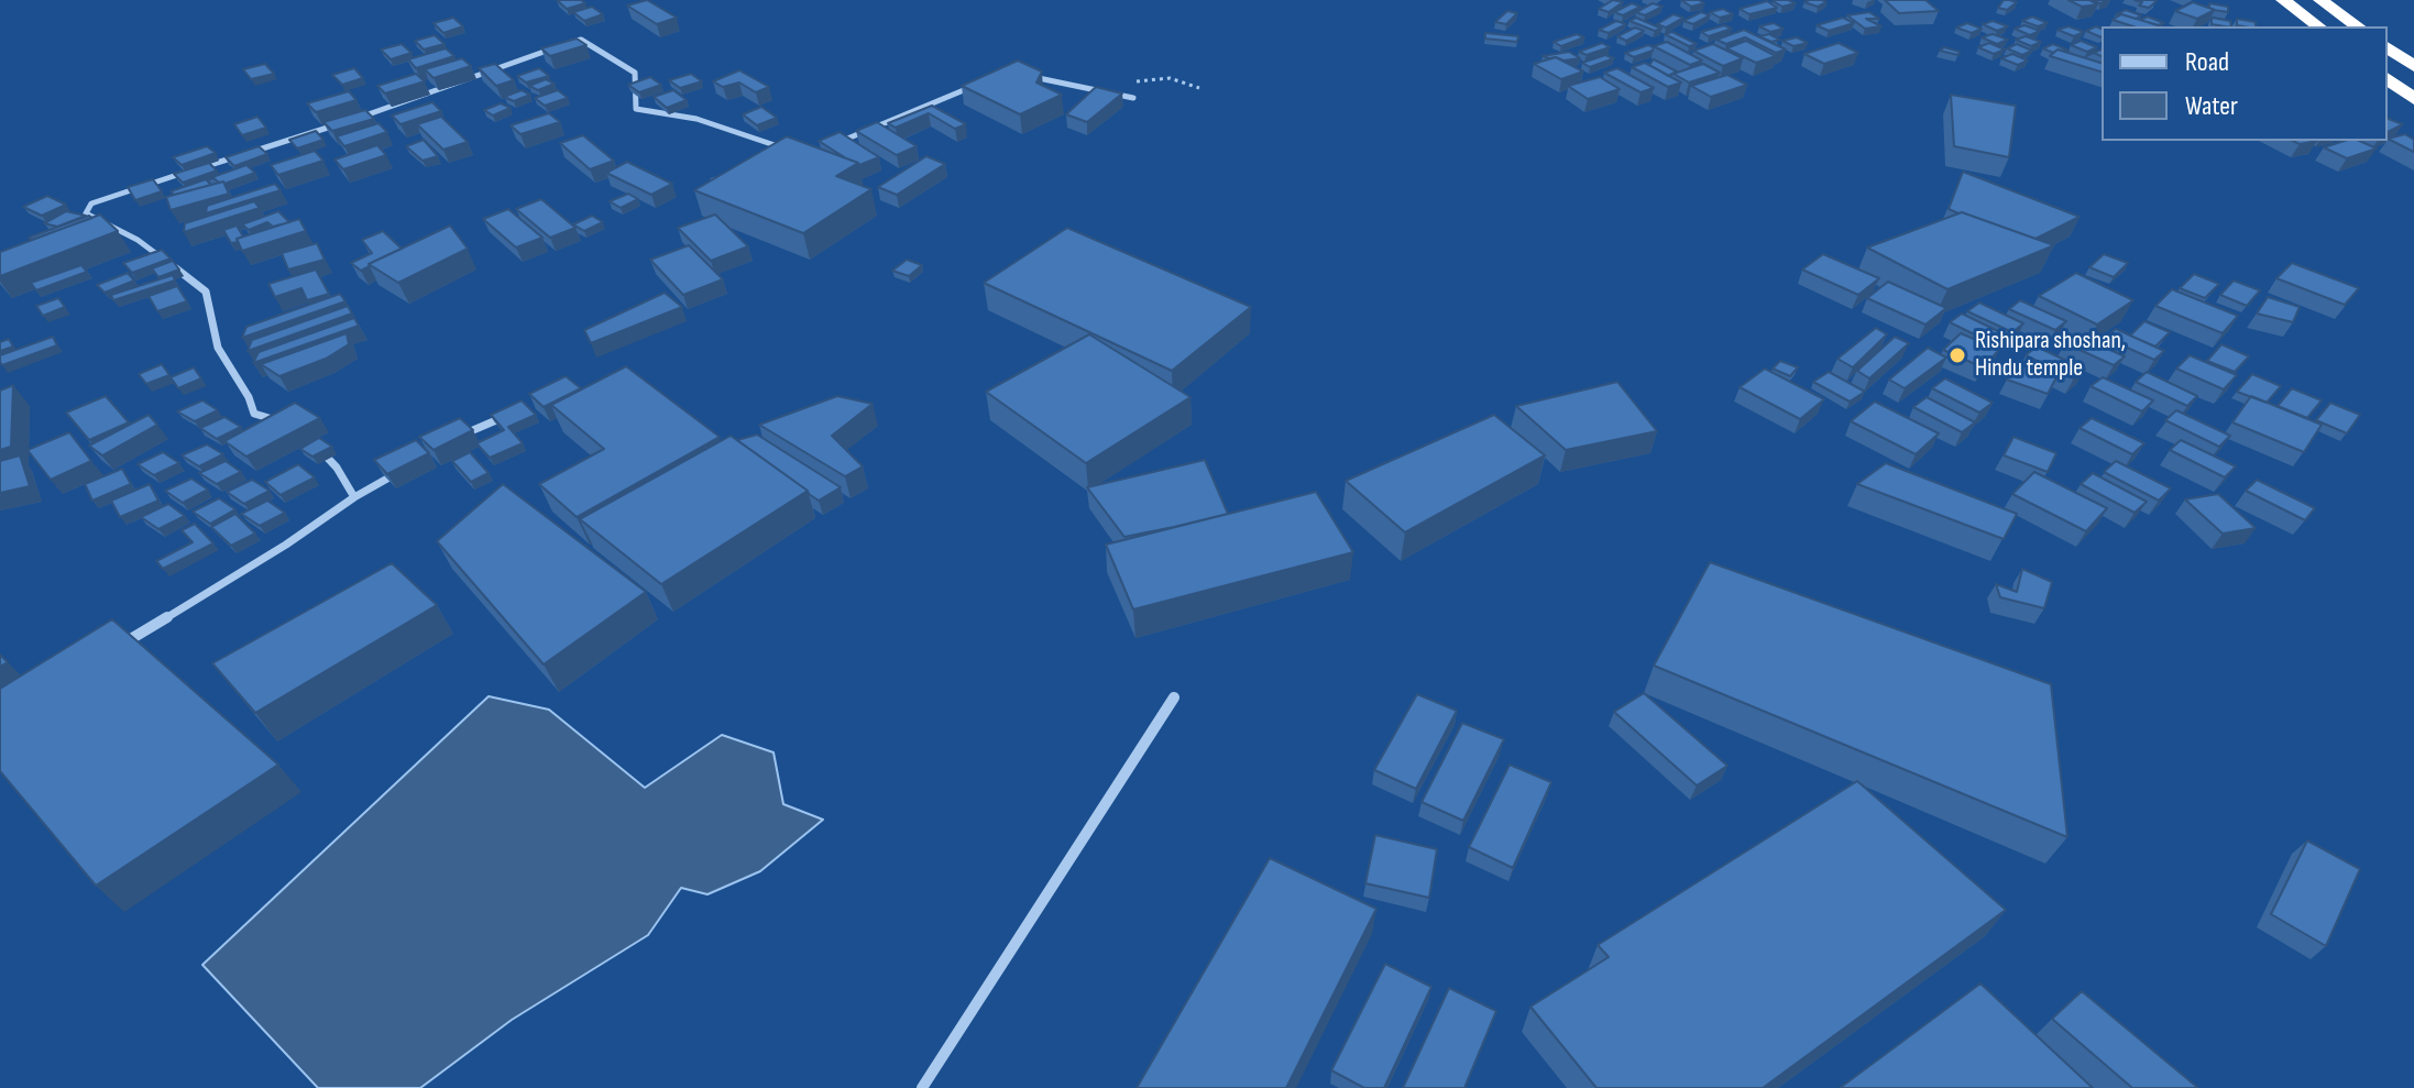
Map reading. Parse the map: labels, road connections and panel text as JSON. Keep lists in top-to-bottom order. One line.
{"places":["Rishipara shoshan, Hindu temple"],"legend":["Road","Water"]}
